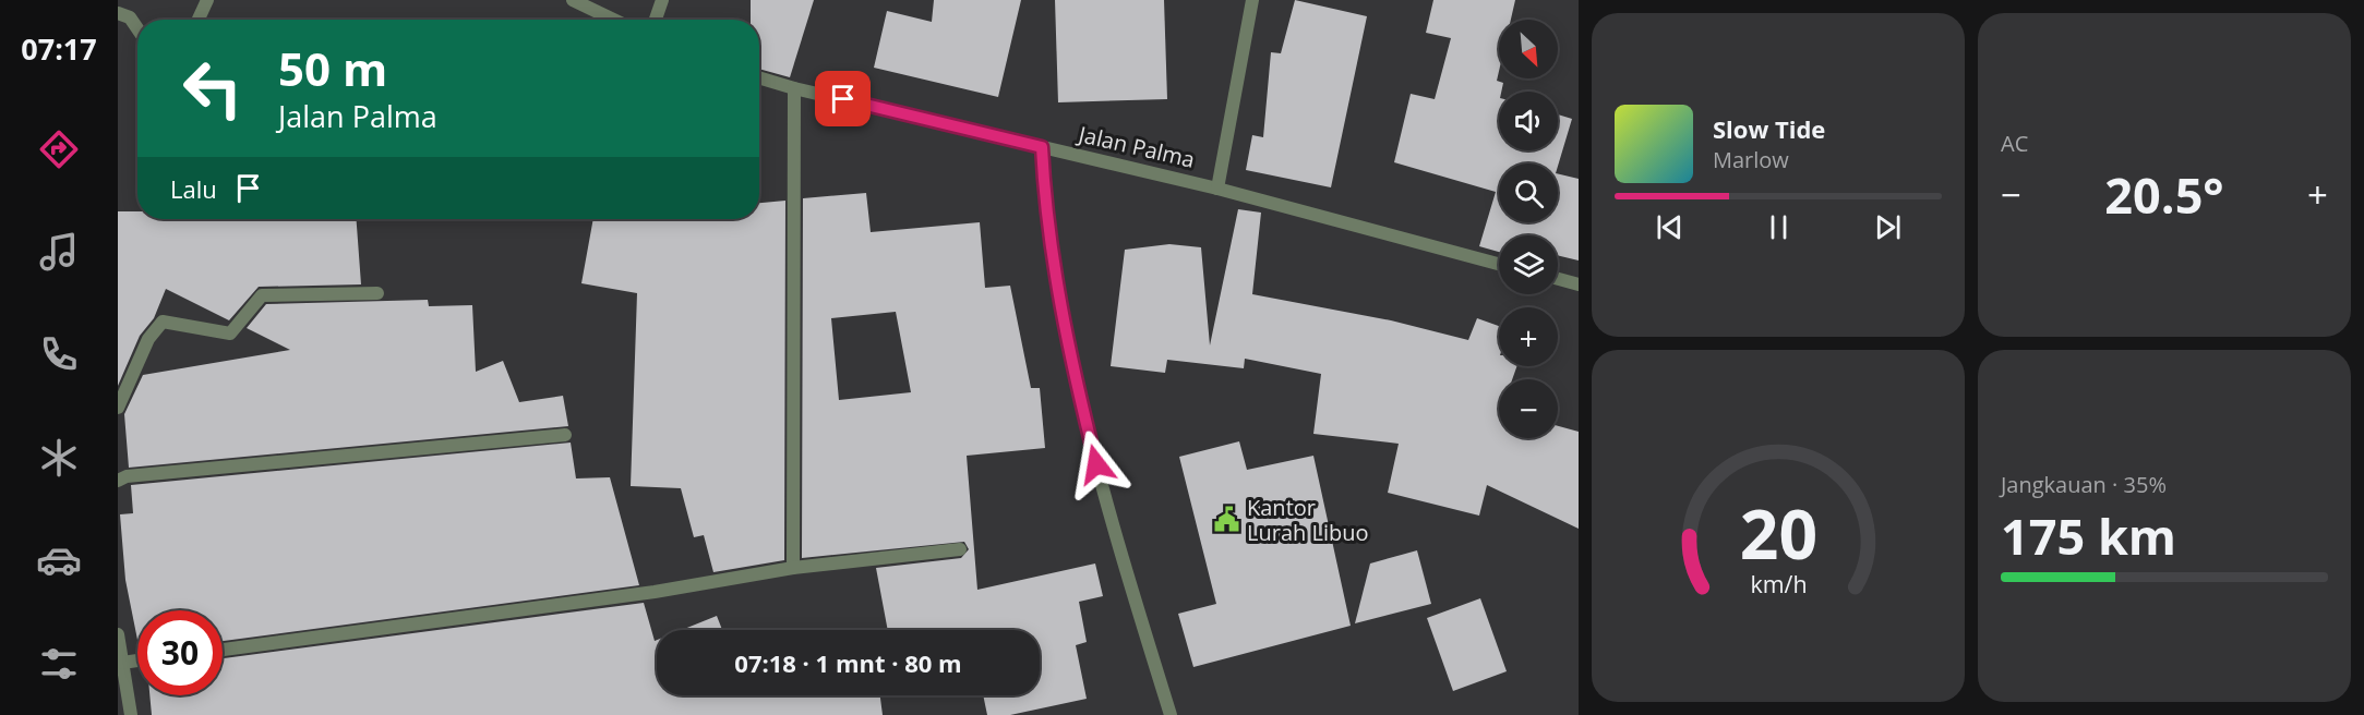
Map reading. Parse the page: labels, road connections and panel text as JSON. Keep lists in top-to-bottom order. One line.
{"streets":{"street":["Jalan Palma"]},"places":{"public building":["Kantor Lurah Libuo"]},"north":"bottom right","page":{"tabs":"07:17","tile":["AC",["Jangkauan · 35%","175 km"]],"map_buttons":["+","−"],"turn":["50 m","Jalan Palma"],"song":["Slow Tide","Marlow"],"then":"Lalu","heat":["−","20.5°","+"],"limit":"30","trip":"07:18 · 1 mnt · 80 m","gauge":["20","km/h"]}}
